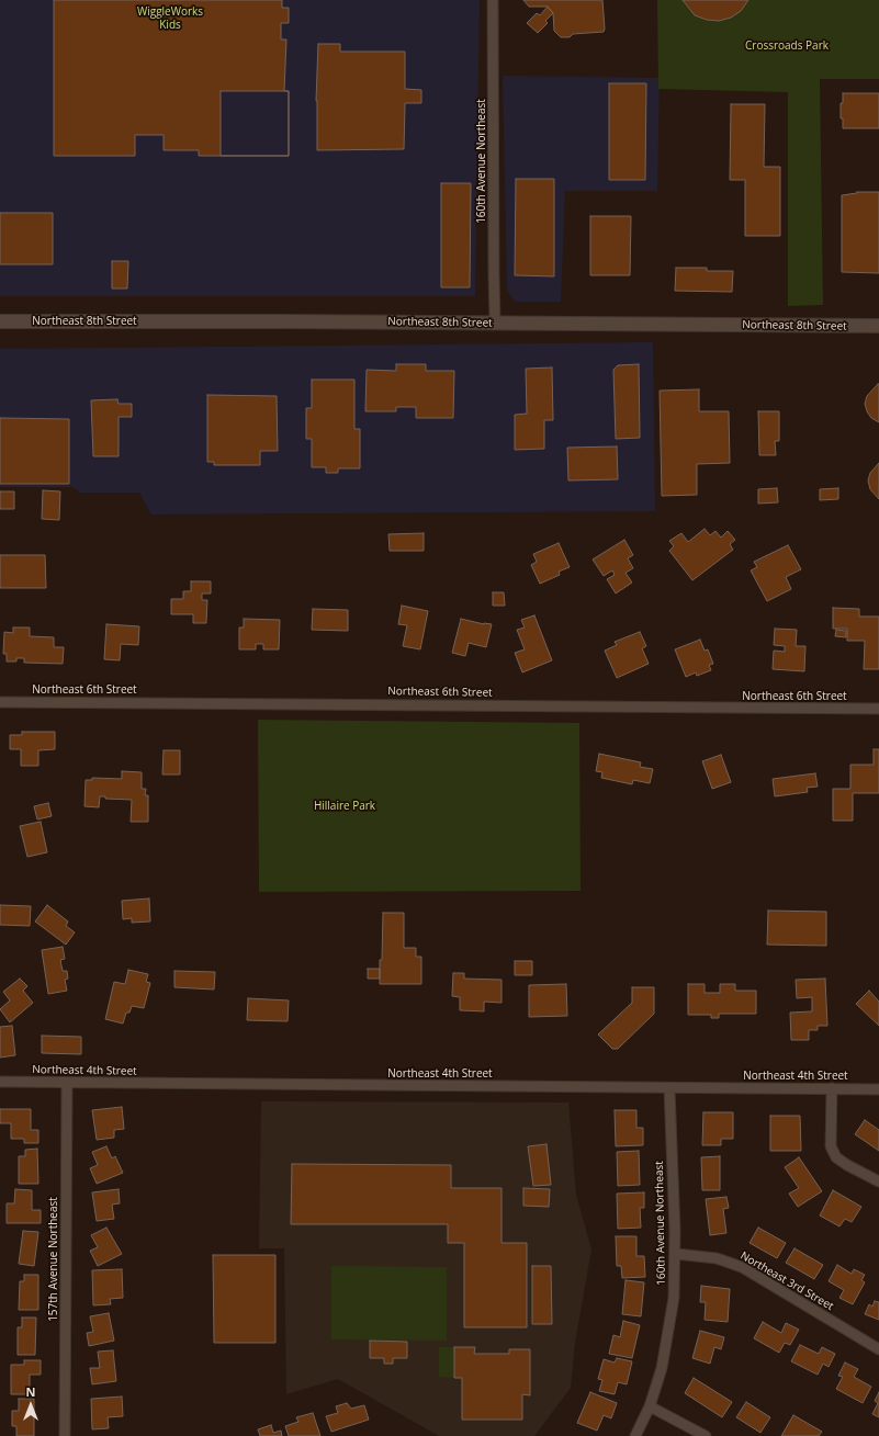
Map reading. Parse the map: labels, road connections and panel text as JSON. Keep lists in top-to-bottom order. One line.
{"streets":{"main road":["Northeast 8th Street"],"street":["160th Avenue Northeast","Northeast 6th Street","Northeast 4th Street","157th Avenue Northeast","Northeast 3rd Street"]},"crossings":[["160th Avenue Northeast","Northeast 8th Street"],["160th Avenue Northeast","Northeast 4th Street"],["160th Avenue Northeast","Northeast 3rd Street"],["Northeast 4th Street","157th Avenue Northeast"]],"parks":["WiggleWorks Kids","Crossroads Park","Hillaire Park"],"north":"top"}
